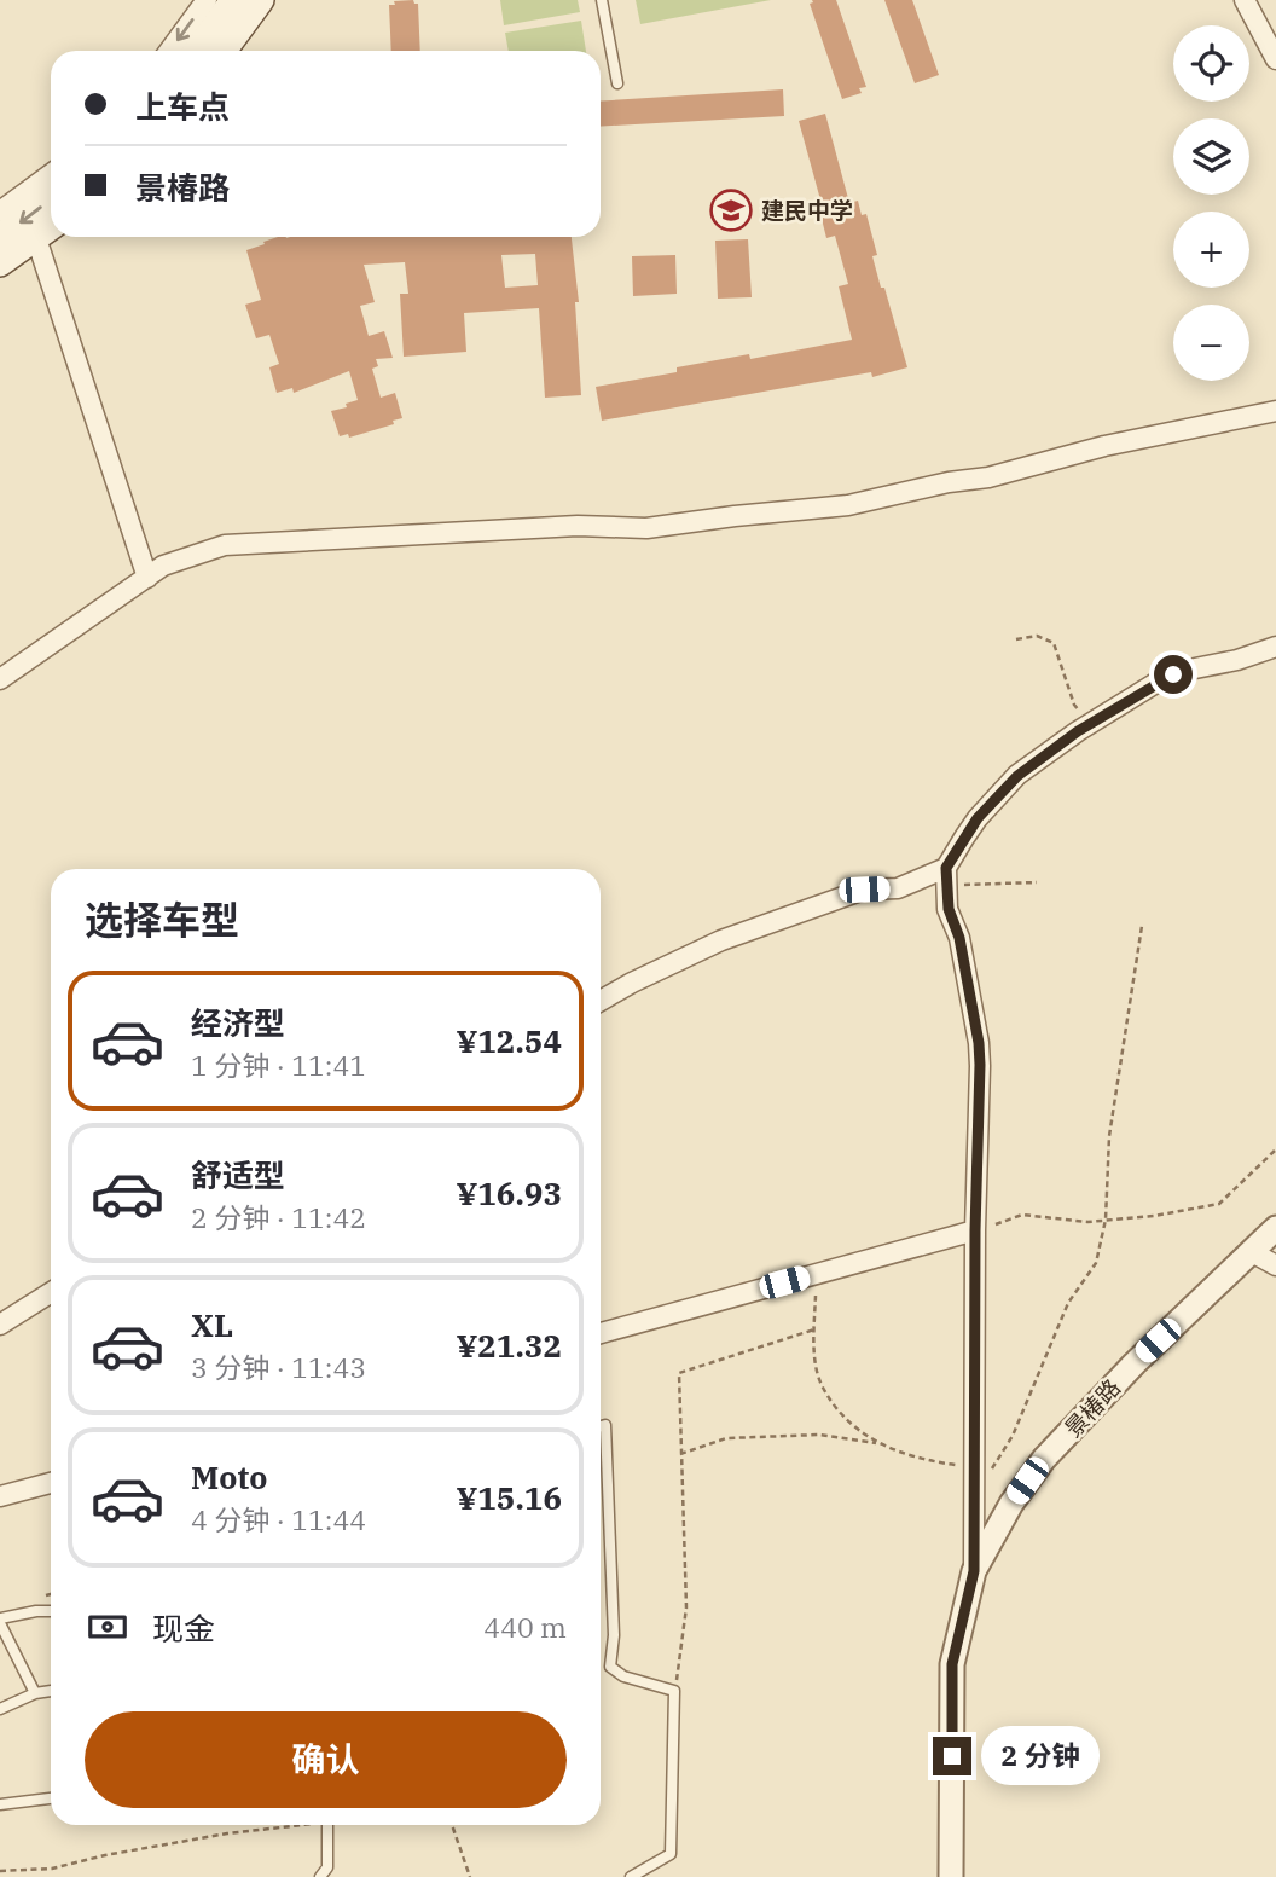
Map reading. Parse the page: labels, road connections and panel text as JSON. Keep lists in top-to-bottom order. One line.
{"streets":{"street":["景椿路"]},"places":{"school or university":["建民中学"]},"page":{"map_buttons":["+","−"],"banner":["上车点","景椿路"],"heading":"选择车型","list":[{"name":"经济型","note":"1 分钟 · 11:41","value":"¥12.54"},{"name":"舒适型","note":"2 分钟 · 11:42","value":"¥16.93"},{"name":"XL","note":"3 分钟 · 11:43","value":"¥21.32"},{"name":"Moto","note":"4 分钟 · 11:44","value":"¥15.16"}],"pay":["现金","440 m"],"buttons":"确认","bubble":"2 分钟"}}
